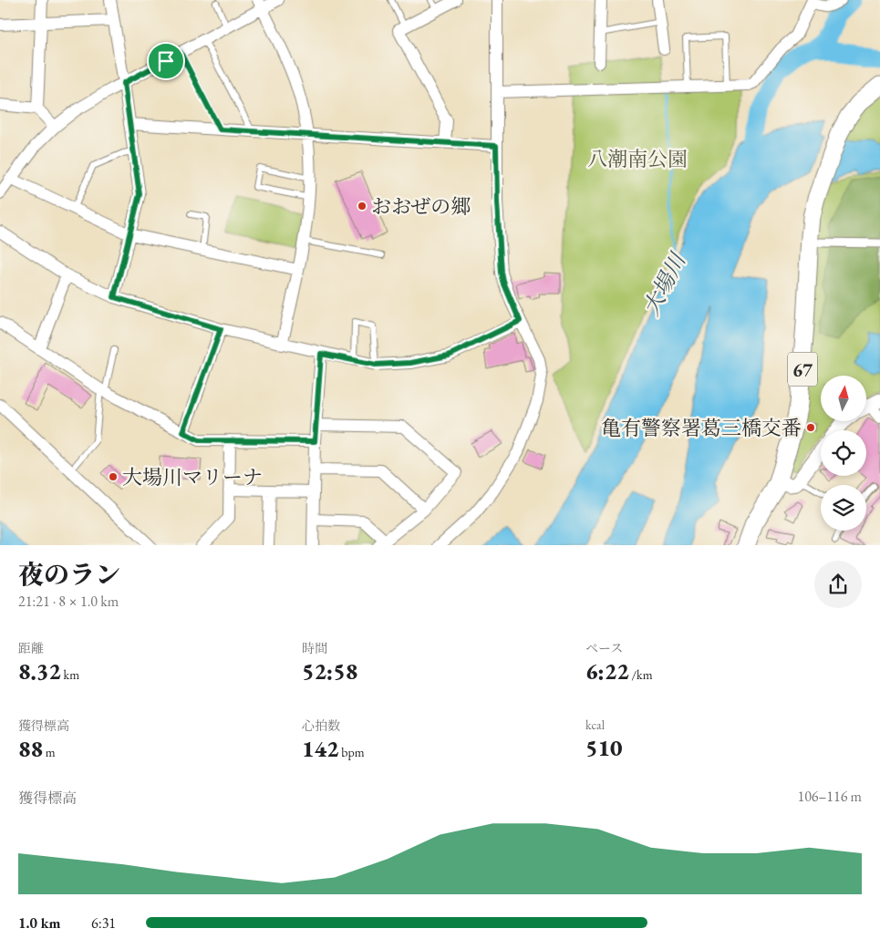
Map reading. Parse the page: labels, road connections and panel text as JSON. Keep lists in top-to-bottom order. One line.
{"streets":{"main road":["67"]},"water":["大場川"],"parks":["八潮南公園"],"places":["おおぜの郷","亀有警察署葛三橋交番","大場川マリーナ"],"north":"top","page":{"heading":["夜のラン","21:21 · 8 × 1.0 km"],"stats":[["距離","8.32 km"],["時間","52:58"],["ペース","6:22 /km"],["獲得標高","88 m"],["心拍数","142 bpm"],["kcal","510"]],"chart":["獲得標高","106–116 m"],"list":[{"name":"1.0 km","note":"6:31"}]}}
